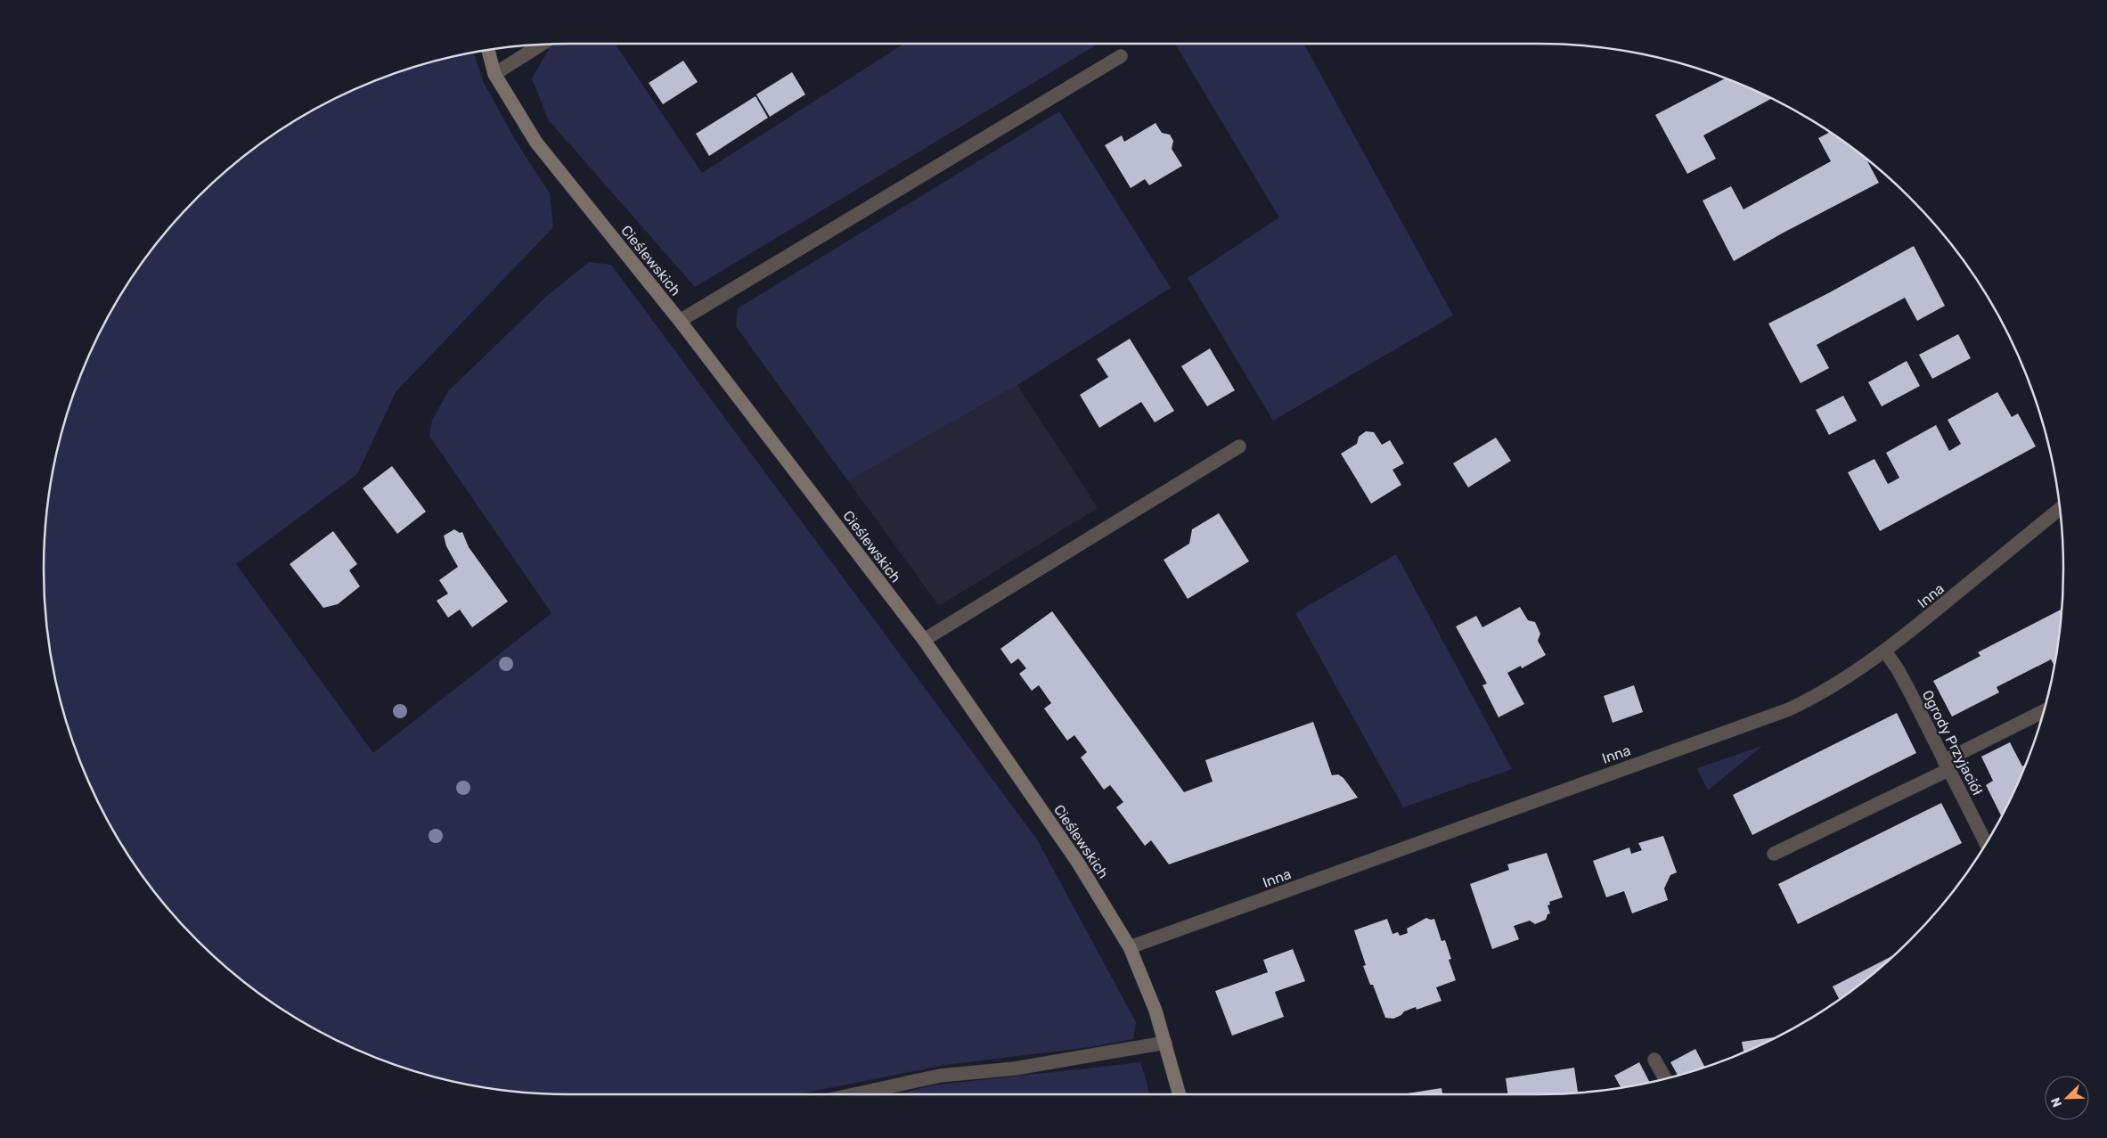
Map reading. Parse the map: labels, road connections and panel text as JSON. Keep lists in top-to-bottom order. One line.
{"streets":{"street":["Cieślewskich","Inna","Ogrody Przyjaciół"]},"crossings":[["Cieślewskich","Inna"],["Inna","Ogrody Przyjaciół"]],"north":"bottom left"}
